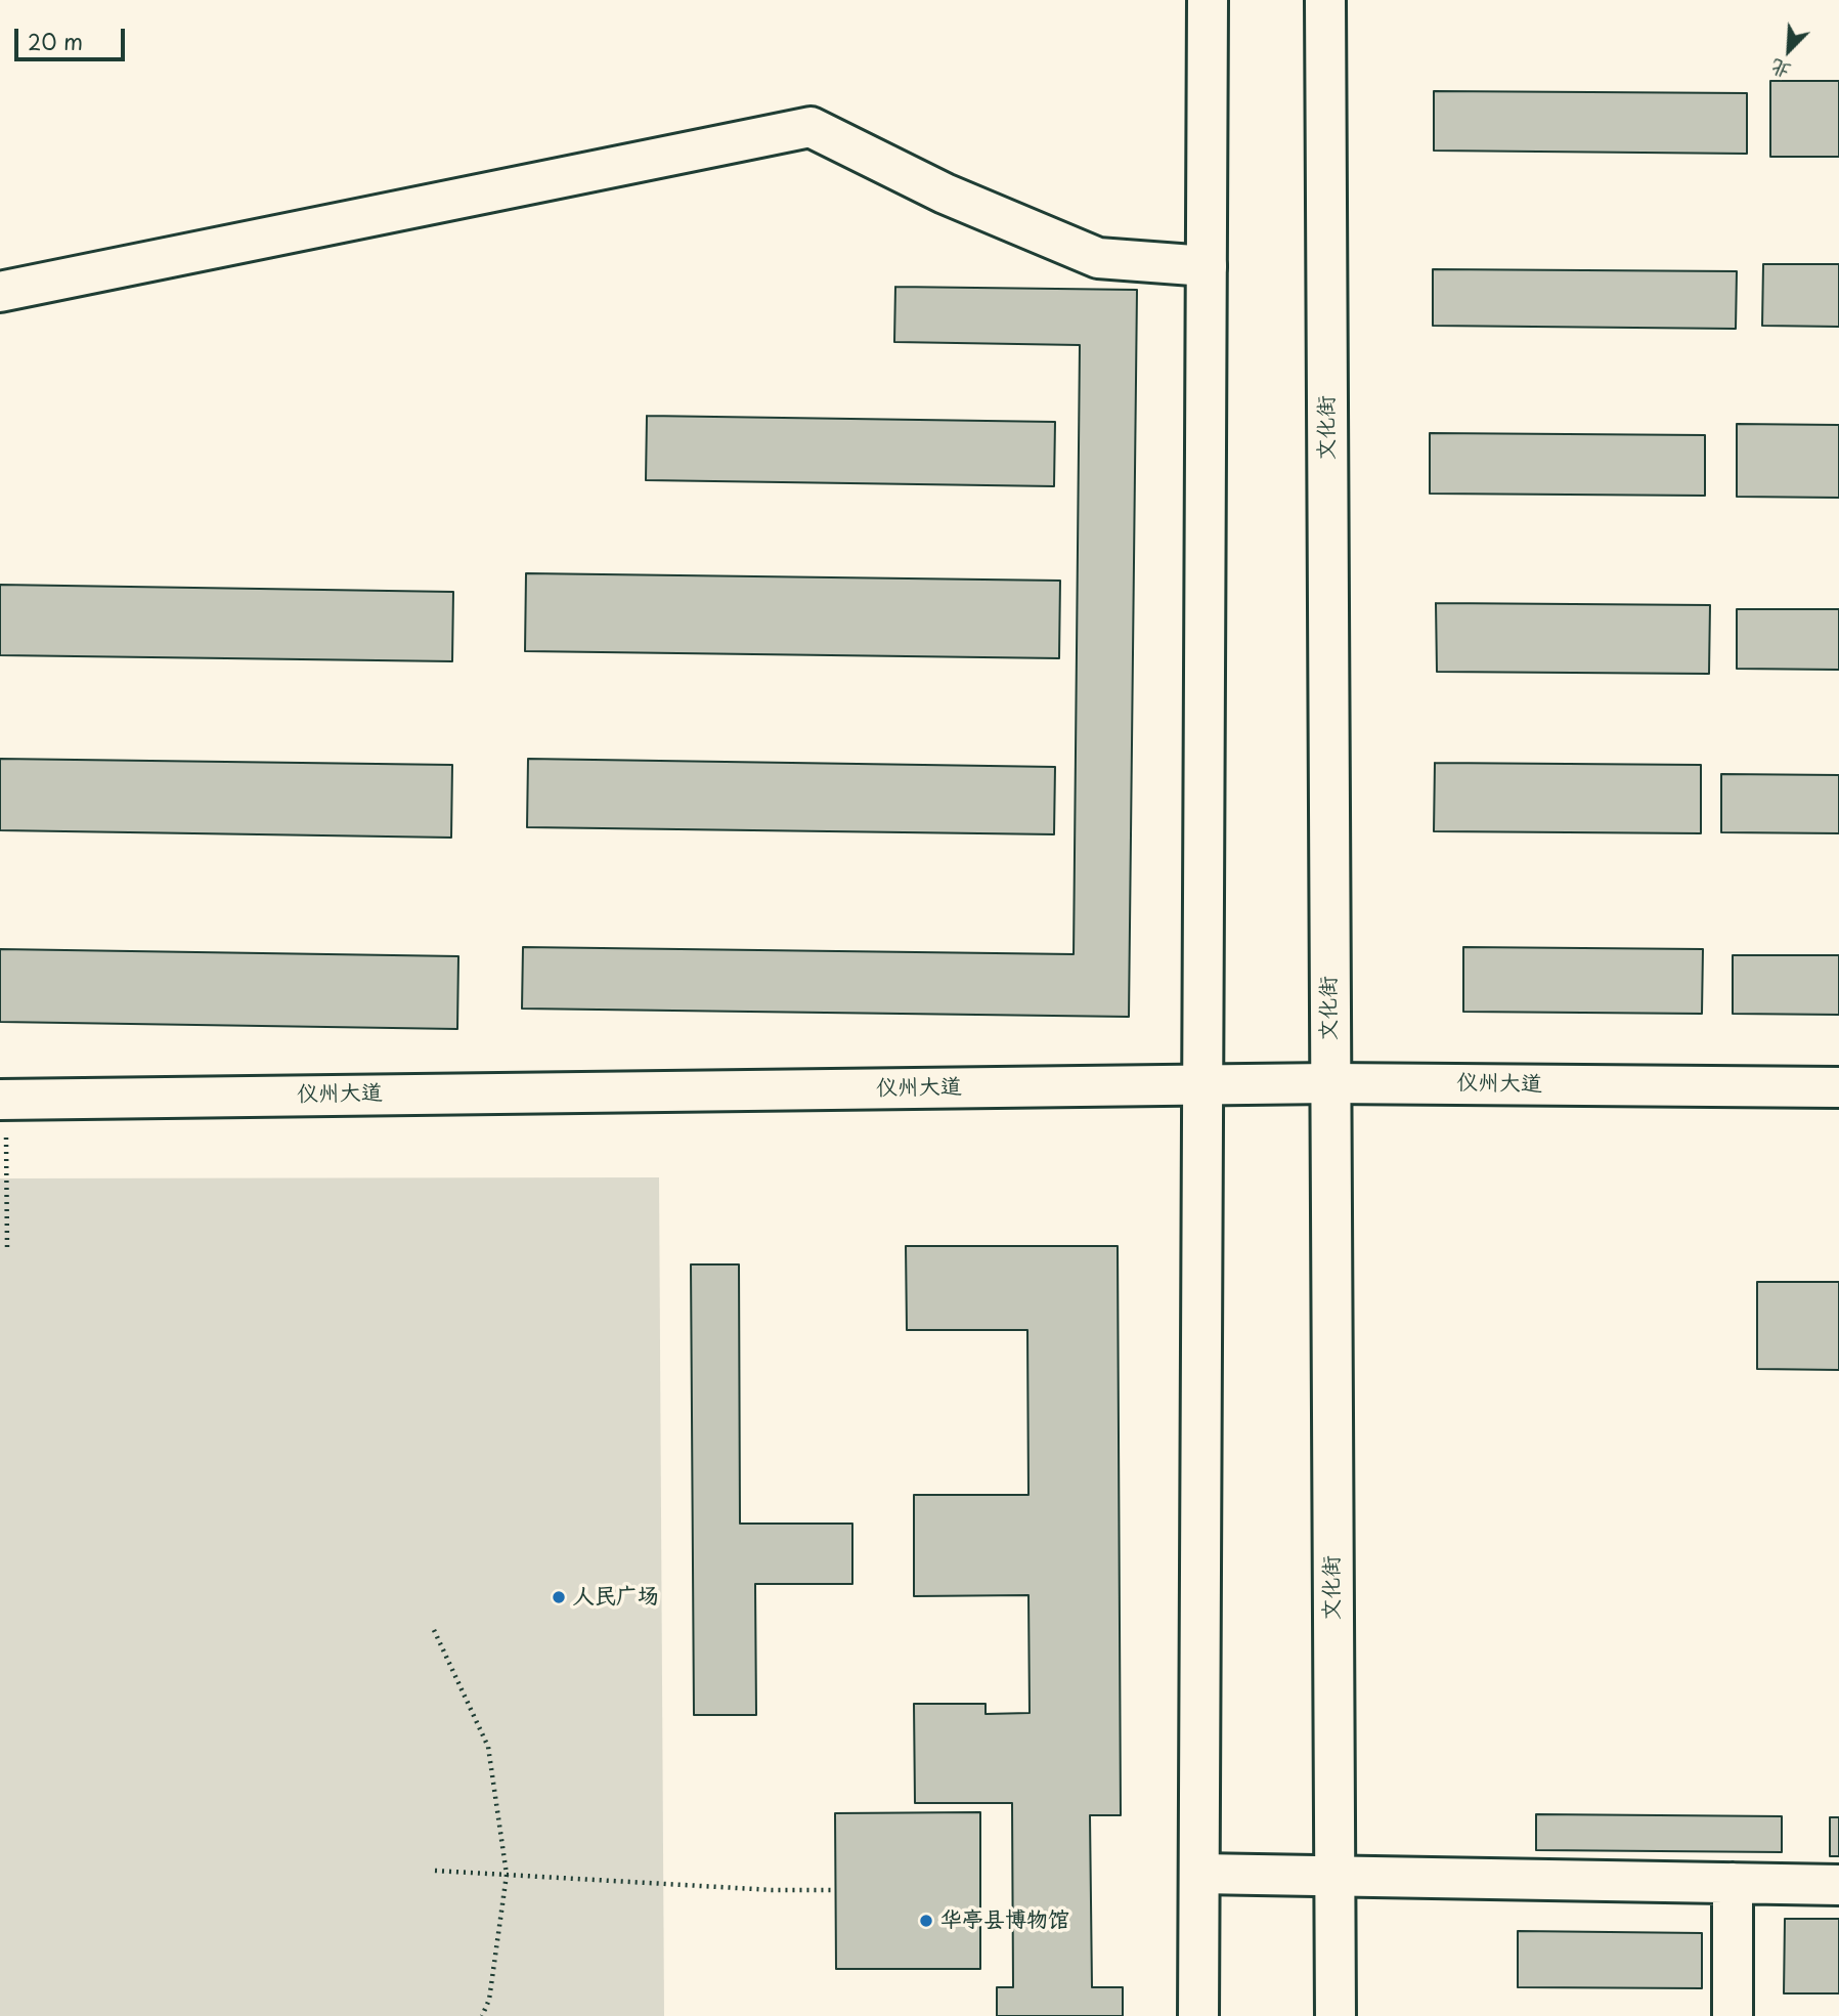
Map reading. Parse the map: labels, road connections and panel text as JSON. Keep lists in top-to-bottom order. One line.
{"streets":{"main road":["文化街","仪州大道"]},"crossings":[["文化街","仪州大道"]],"places":["人民广场","华亭县博物馆"],"scale_bar":"20 m","north":"bottom left"}
